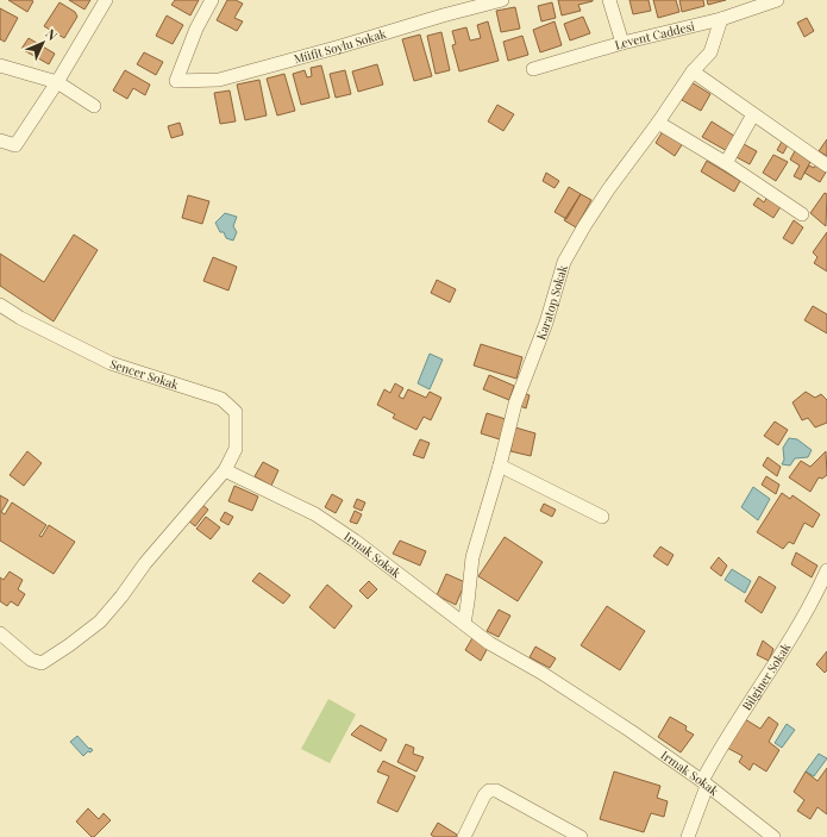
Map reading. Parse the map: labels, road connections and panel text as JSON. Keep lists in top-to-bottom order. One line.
{"streets":{"street":["Levent Caddesi","Müfit Soylu Sokak","Karatop Sokak","Sencer Sokak","Irmak Sokak","Bilginer Sokak"]},"crossings":[["Levent Caddesi","Karatop Sokak"],["Karatop Sokak","Irmak Sokak"],["Sencer Sokak","Irmak Sokak"],["Irmak Sokak","Bilginer Sokak"]],"north":"top right"}
